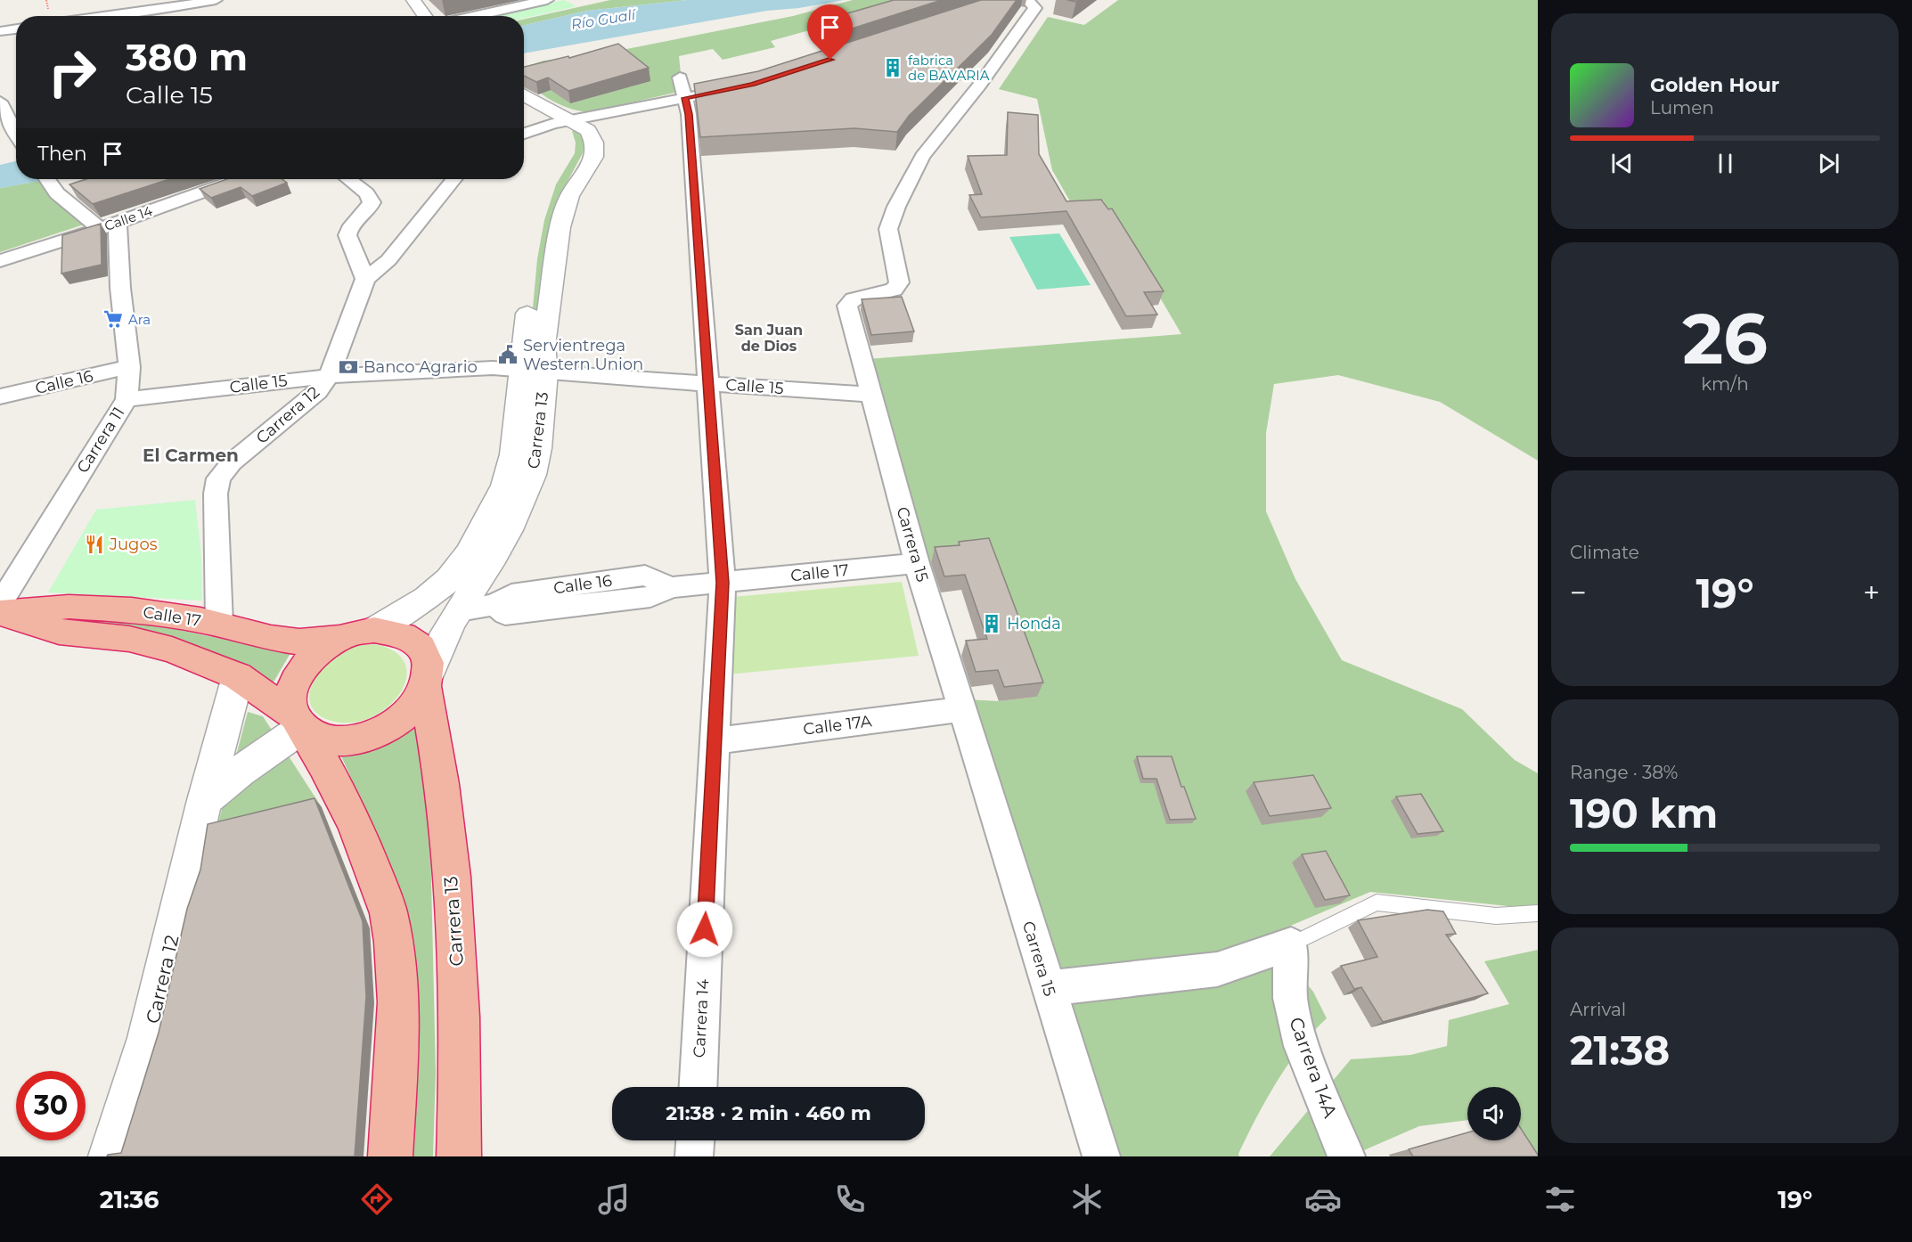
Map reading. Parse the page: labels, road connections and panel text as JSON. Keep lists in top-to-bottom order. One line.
{"streets":{"highway":["Carrera 13","Calle 17"],"street":["Calle 14","Calle 16","Calle 15","Carrera 12","Carrera 11","Carrera 15","Calle 17A","Carrera 14","Carrera 14A"]},"crossings":[["Calle 14","Carrera 11"],["Calle 16","Carrera 13"],["Calle 16","Carrera 11"],["Calle 16","Calle 17"],["Calle 16","Carrera 14"],["Calle 15","Carrera 12"],["Calle 15","Carrera 13"],["Calle 15","Carrera 11"],["Calle 15","Carrera 15"],["Calle 15","Carrera 14"],["Carrera 12","Calle 17"],["Carrera 13","Calle 17"],["Carrera 15","Calle 17"],["Carrera 15","Calle 17A"],["Calle 17","Carrera 14"],["Calle 17A","Carrera 14"]],"districts":["San Juan de Dios","El Carmen"],"water":["Río Gualí"],"places":{"building":["fabrica de BAVARIA","Honda"],"supermarket":["Ara"],"public building":["Servientrega Western Union"],"bank":["Banco Agrario"],"restaurant":["Jugos"]},"page":{"turn":["380 m","Calle 15"],"song":["Golden Hour","Lumen"],"then":"Then","tile":[["26","km/h"],"Climate",["Range · 38%","190 km"],["Arrival","21:38"]],"heat":["−","19°","+"],"limit":"30","trip":"21:38 · 2 min · 460 m","tabs":["21:36","19°"]}}
